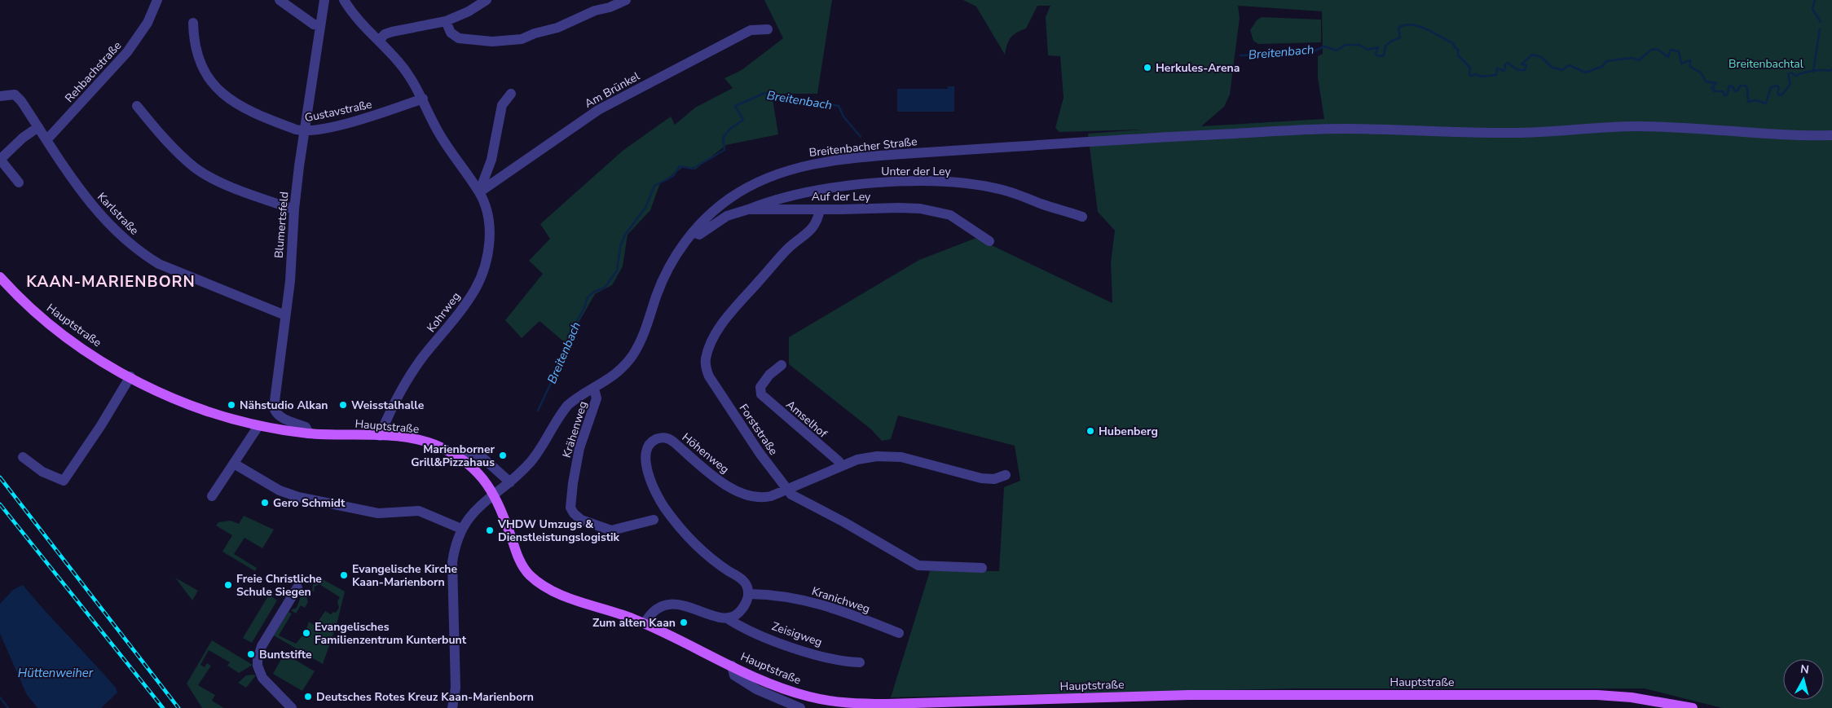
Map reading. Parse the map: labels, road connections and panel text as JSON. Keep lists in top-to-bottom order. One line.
{"streets":{"main road":["Hauptstraße"],"street":["Rehbachstraße","Am Brünkel","Gustavstraße","Breitenbacher Straße","Unter der Ley","Auf der Ley","Karlstraße","Blumertsfeld","Kohrweg","Amselhof","Krähenweg","Forststraße","Höhenweg","Kranichweg","Zeisigweg"]},"crossings":[["Rehbachstraße","Karlstraße"],["Am Brünkel","Kohrweg"],["Gustavstraße","Blumertsfeld"],["Gustavstraße","Kohrweg"],["Breitenbacher Straße","Auf der Ley"],["Breitenbacher Straße","Hauptstraße"],["Breitenbacher Straße","Krähenweg"],["Unter der Ley","Auf der Ley"],["Auf der Ley","Forststraße"],["Karlstraße","Blumertsfeld"],["Blumertsfeld","Hauptstraße"],["Kohrweg","Hauptstraße"],["Amselhof","Höhenweg"],["Forststraße","Höhenweg"],["Höhenweg","Kranichweg"]],"districts":["KAAN-MARIENBORN"],"water":["Breitenbach","Hüttenweiher"],"parks":["Breitenbachtal"],"places":["Herkules-Arena","Nähstudio Alkan","Weisstalhalle","Hubenberg","Marienborner Grill&Pizzahaus","Gero Schmidt","VHDW Umzugs & Dienstleistungslogistik","Evangelische Kirche Kaan-Marienborn","Freie Christliche Schule Siegen","Zum alten Kaan","Evangelisches Familienzentrum Kunterbunt","Buntstifte","Deutsches Rotes Kreuz Kaan-Marienborn"],"north":"top"}
